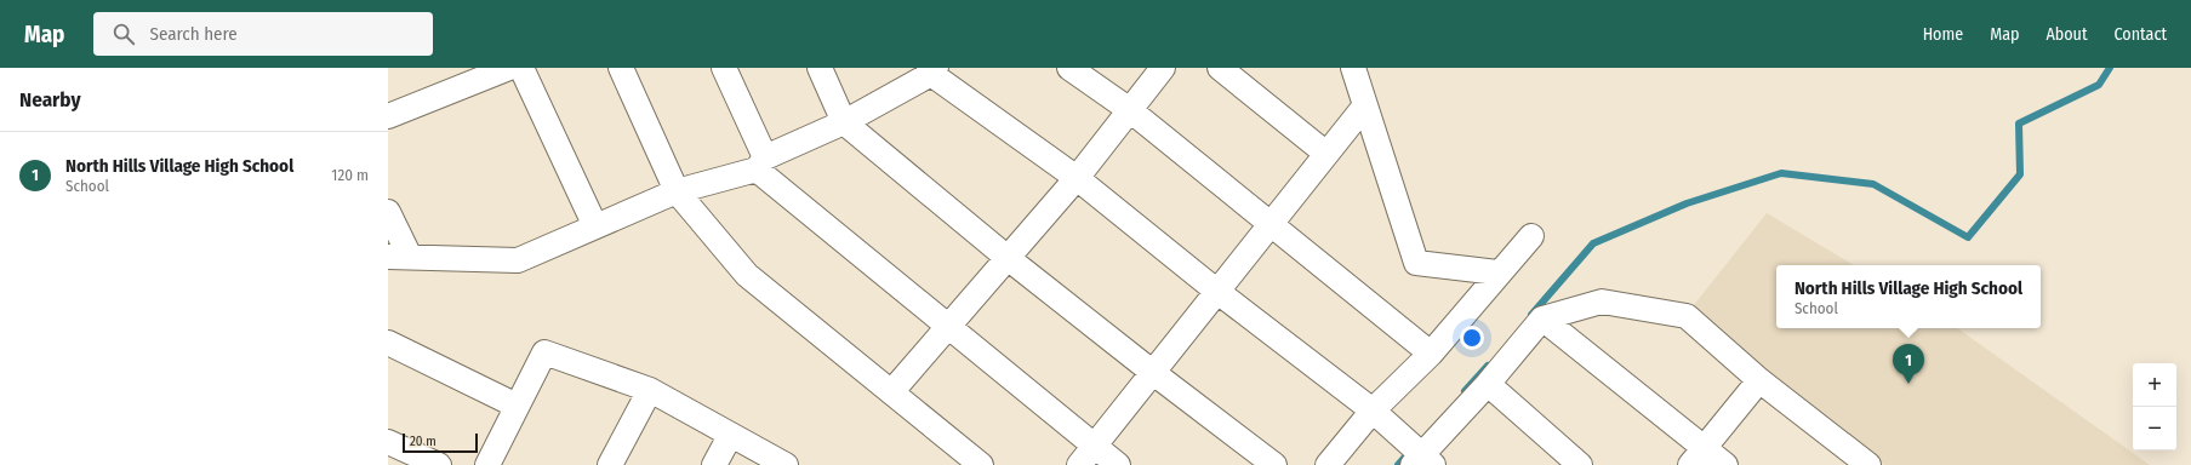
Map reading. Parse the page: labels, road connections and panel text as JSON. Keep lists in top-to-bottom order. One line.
{"scale_bar":"20 m","page":{"header":"Map","search":"Search here","nav":["Home","Map","About","Contact"],"heading":"Nearby","list":[{"mark":"1","name":"North Hills Village High School","note":"School","value":"120 m"}],"popup":["North Hills Village High School","School"],"pins":"1","map_buttons":["+","−"],"scale":"20 m"}}
